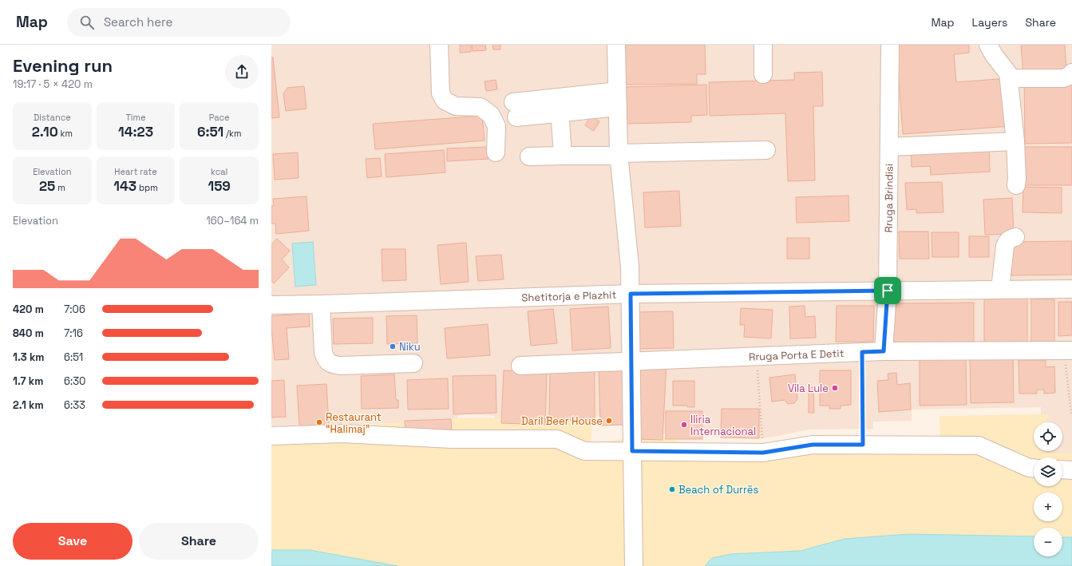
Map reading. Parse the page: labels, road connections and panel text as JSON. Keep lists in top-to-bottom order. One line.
{"streets":{"street":["Rruga Brindisi","Shetitorja e Plazhit","Rruga Porta E Detit"]},"crossings":[["Rruga Brindisi","Shetitorja e Plazhit"],["Rruga Brindisi","Rruga Porta E Detit"]],"places":["Niku","Vila Lule","Daril Beer House","Restaurant “Halimaj”","Iliria Internacional","Beach of Durrës"],"page":{"header":"Map","search":"Search here","nav":["Map","Layers","Share"],"heading":["Evening run","19:17 · 5 × 420 m"],"stats":[["Distance","2.10 km"],["Time","14:23"],["Pace","6:51 /km"],["Elevation","25 m"],["Heart rate","143 bpm"],["kcal","159"]],"chart":["Elevation","160–164 m"],"list":[{"name":"420 m","note":"7:06"},{"name":"840 m","note":"7:16"},{"name":"1.3 km","note":"6:51"},{"name":"1.7 km","note":"6:30"},{"name":"2.1 km","note":"6:33"}],"map_buttons":["+","−"],"buttons":["Save","Share"]}}
